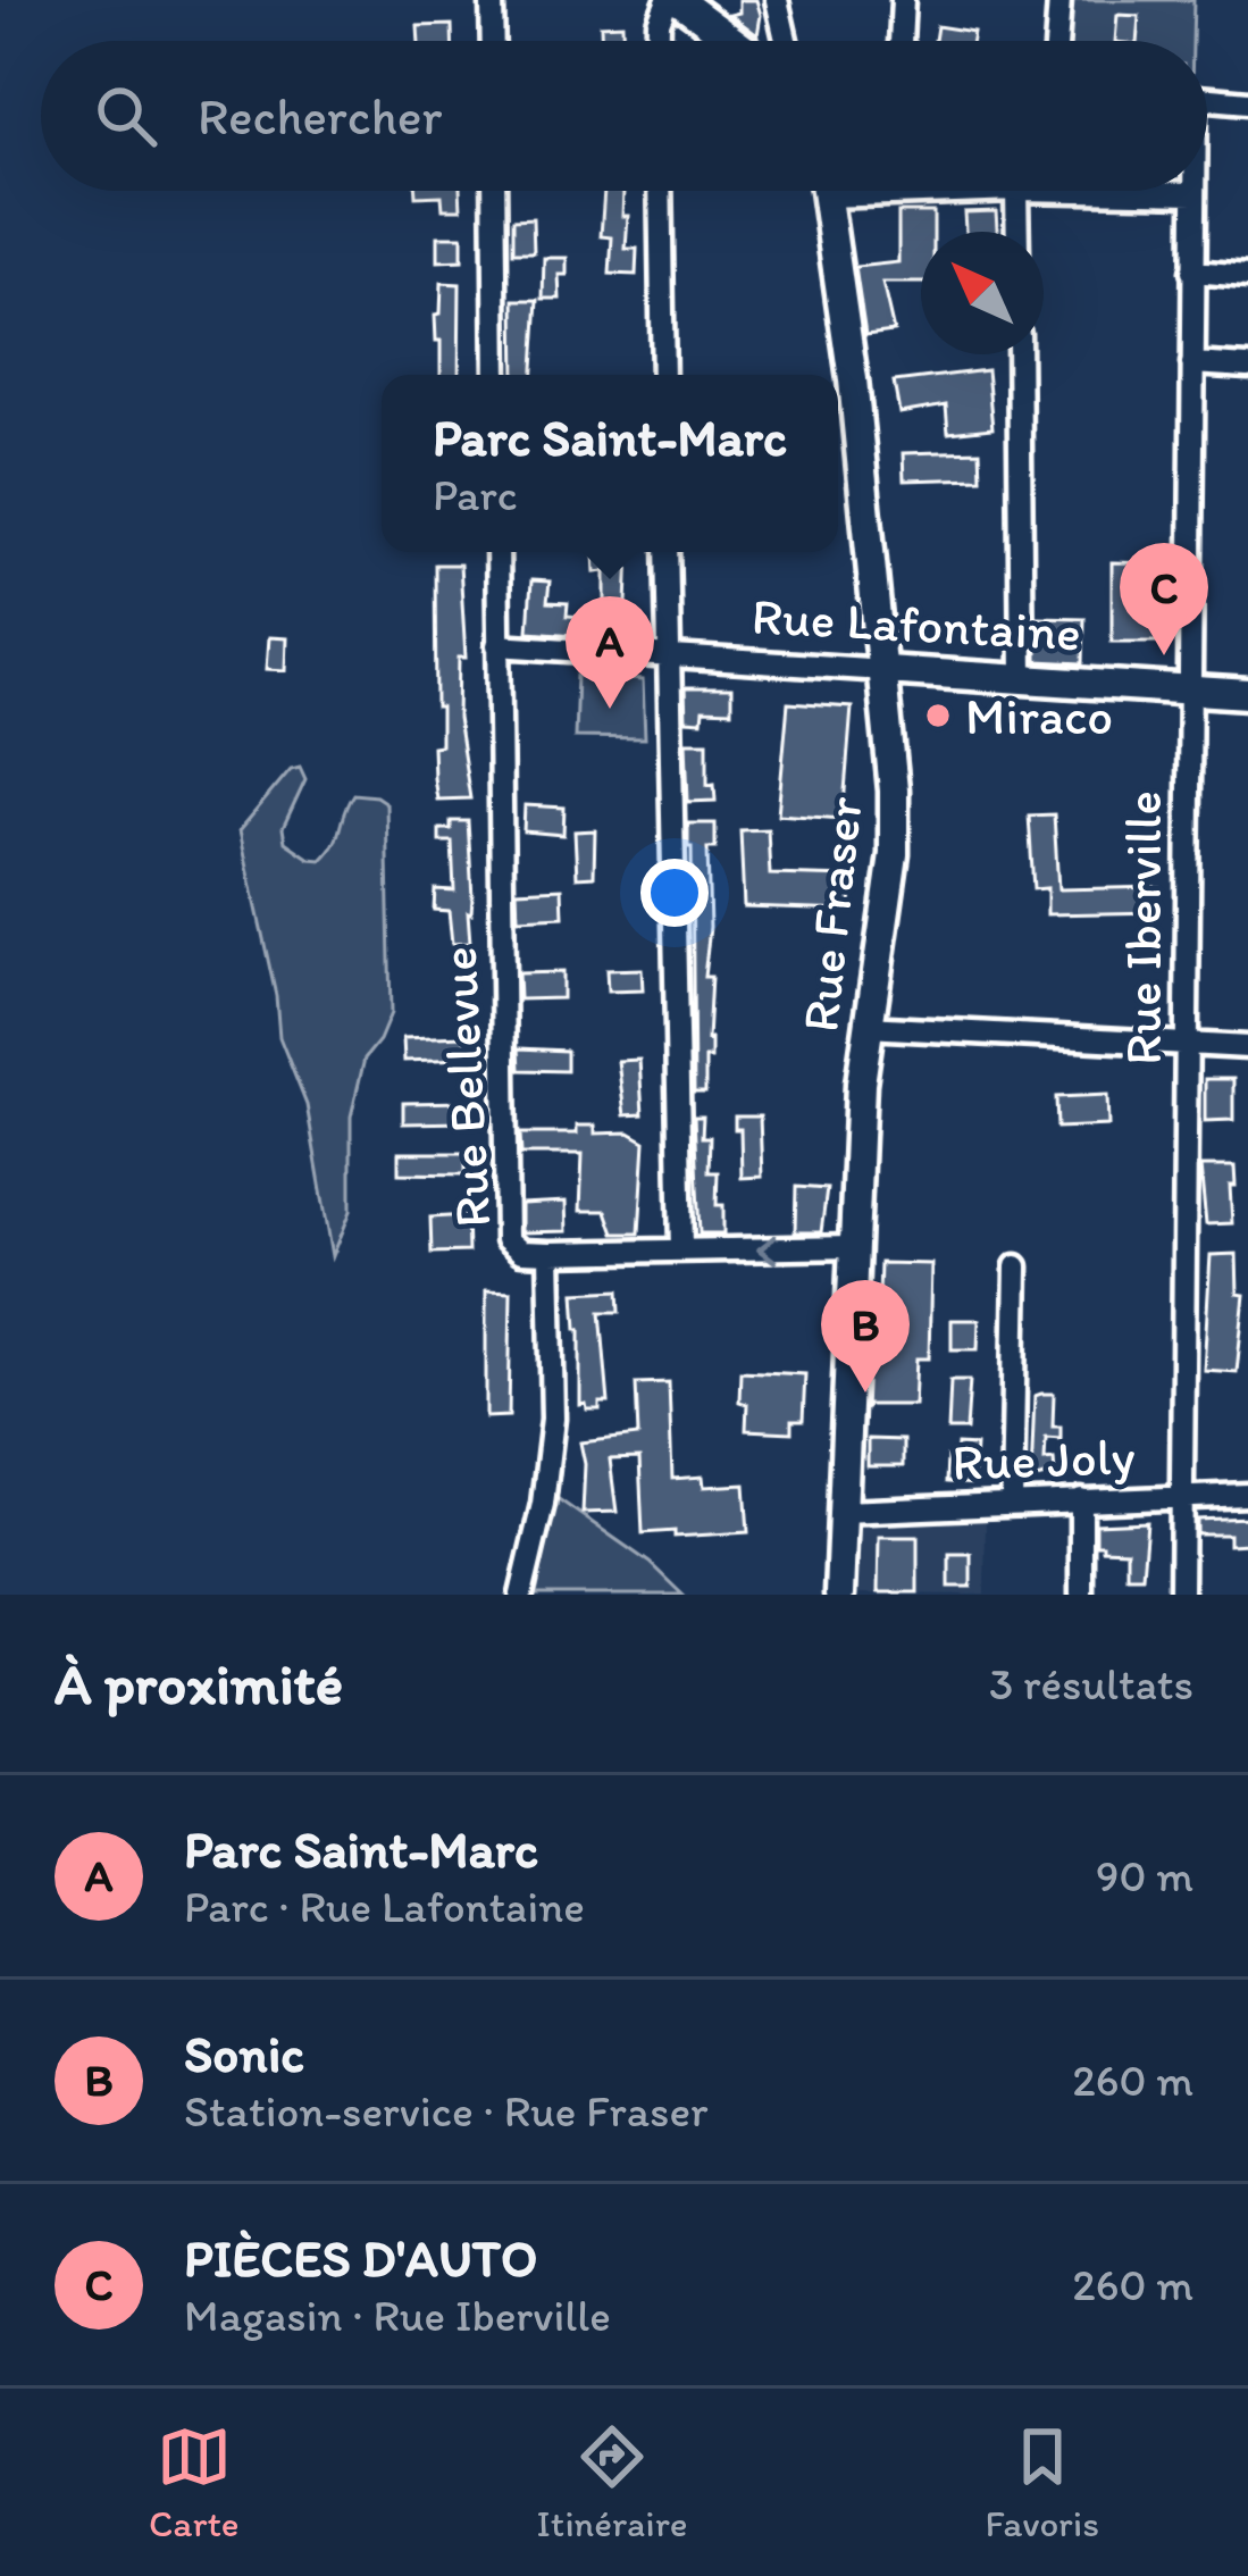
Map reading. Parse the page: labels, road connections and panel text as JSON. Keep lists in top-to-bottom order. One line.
{"streets":{"main road":["Rue Lafontaine","Rue Fraser"],"street":["Rue Iberville","Rue Bellevue","Rue Joly"]},"crossings":[["Rue Lafontaine","Rue Fraser"],["Rue Lafontaine","Rue Iberville"],["Rue Lafontaine","Rue Bellevue"],["Rue Fraser","Rue Joly"],["Rue Iberville","Rue Joly"]],"places":["Miraco"],"north":"top left","page":{"search":"Rechercher","popup":["Parc Saint-Marc","Parc"],"pins":["C","A","B"],"heading":["À proximité","3 résultats"],"list":[{"mark":"A","name":"Parc Saint-Marc","note":"Parc · Rue Lafontaine","value":"90 m"},{"mark":"B","name":"Sonic","note":"Station-service · Rue Fraser","value":"260 m"},{"mark":"C","name":"PIÈCES D'AUTO","note":"Magasin · Rue Iberville","value":"260 m"}],"nav":["Carte","Itinéraire","Favoris"]}}
